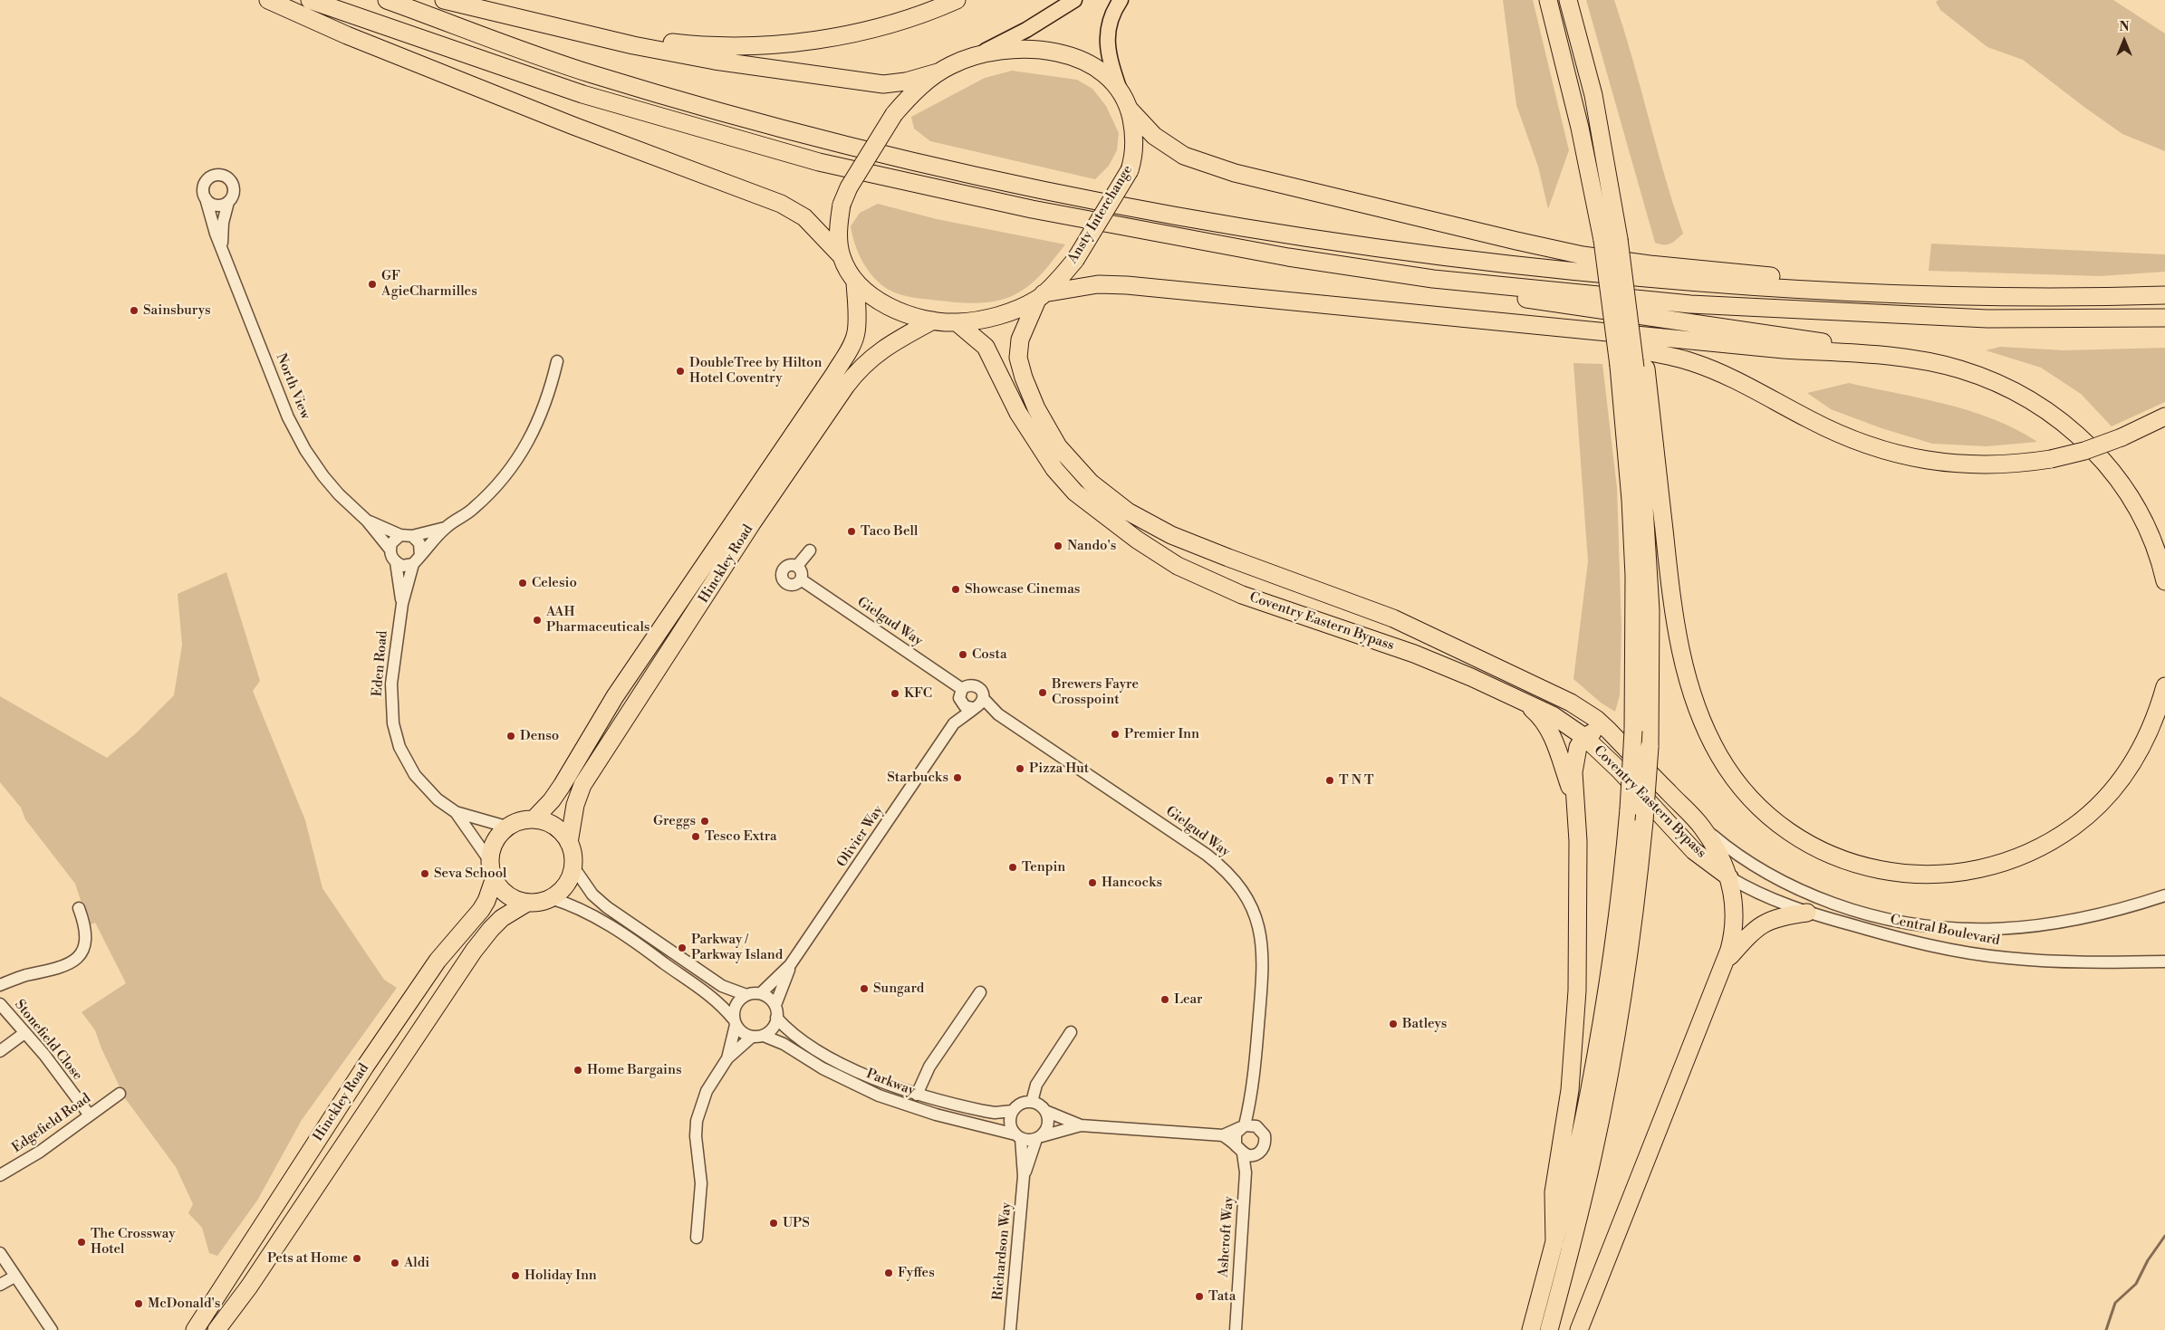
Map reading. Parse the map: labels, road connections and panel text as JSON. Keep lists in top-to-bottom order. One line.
{"streets":{"highway":["Ansty Interchange","Hinckley Road","Coventry Eastern Bypass"],"street":["North View","Gielgud Way","Eden Road","Olivier Way","Central Boulevard","Stonefield Close","Parkway","Edgefield Road","Ashcroft Way","Richardson Way"]},"crossings":[["Ansty Interchange","Hinckley Road"],["Ansty Interchange","Coventry Eastern Bypass"],["Hinckley Road","Eden Road"],["Gielgud Way","Olivier Way"],["Gielgud Way","Ashcroft Way"],["Coventry Eastern Bypass","Central Boulevard"],["Olivier Way","Parkway"],["Stonefield Close","Edgefield Road"],["Parkway","Richardson Way"]],"places":["GF AgieCharmilles","Sainsburys","DoubleTree by Hilton Hotel Coventry","Taco Bell","Nando's","Celesio","Showcase Cinemas","AAH Pharmaceuticals","Costa","Brewers Fayre Crosspoint","KFC","Premier Inn","Denso","Pizza Hut","Starbucks","T N T","Greggs","Tesco Extra","Tenpin","Seva School","Hancocks","Parkway / Parkway Island","Sungard","Lear","Batleys","Home Bargains","UPS","The Crossway Hotel","Pets at Home","Aldi","Fyffes","Holiday Inn","Tata","McDonald's"],"north":"top"}
